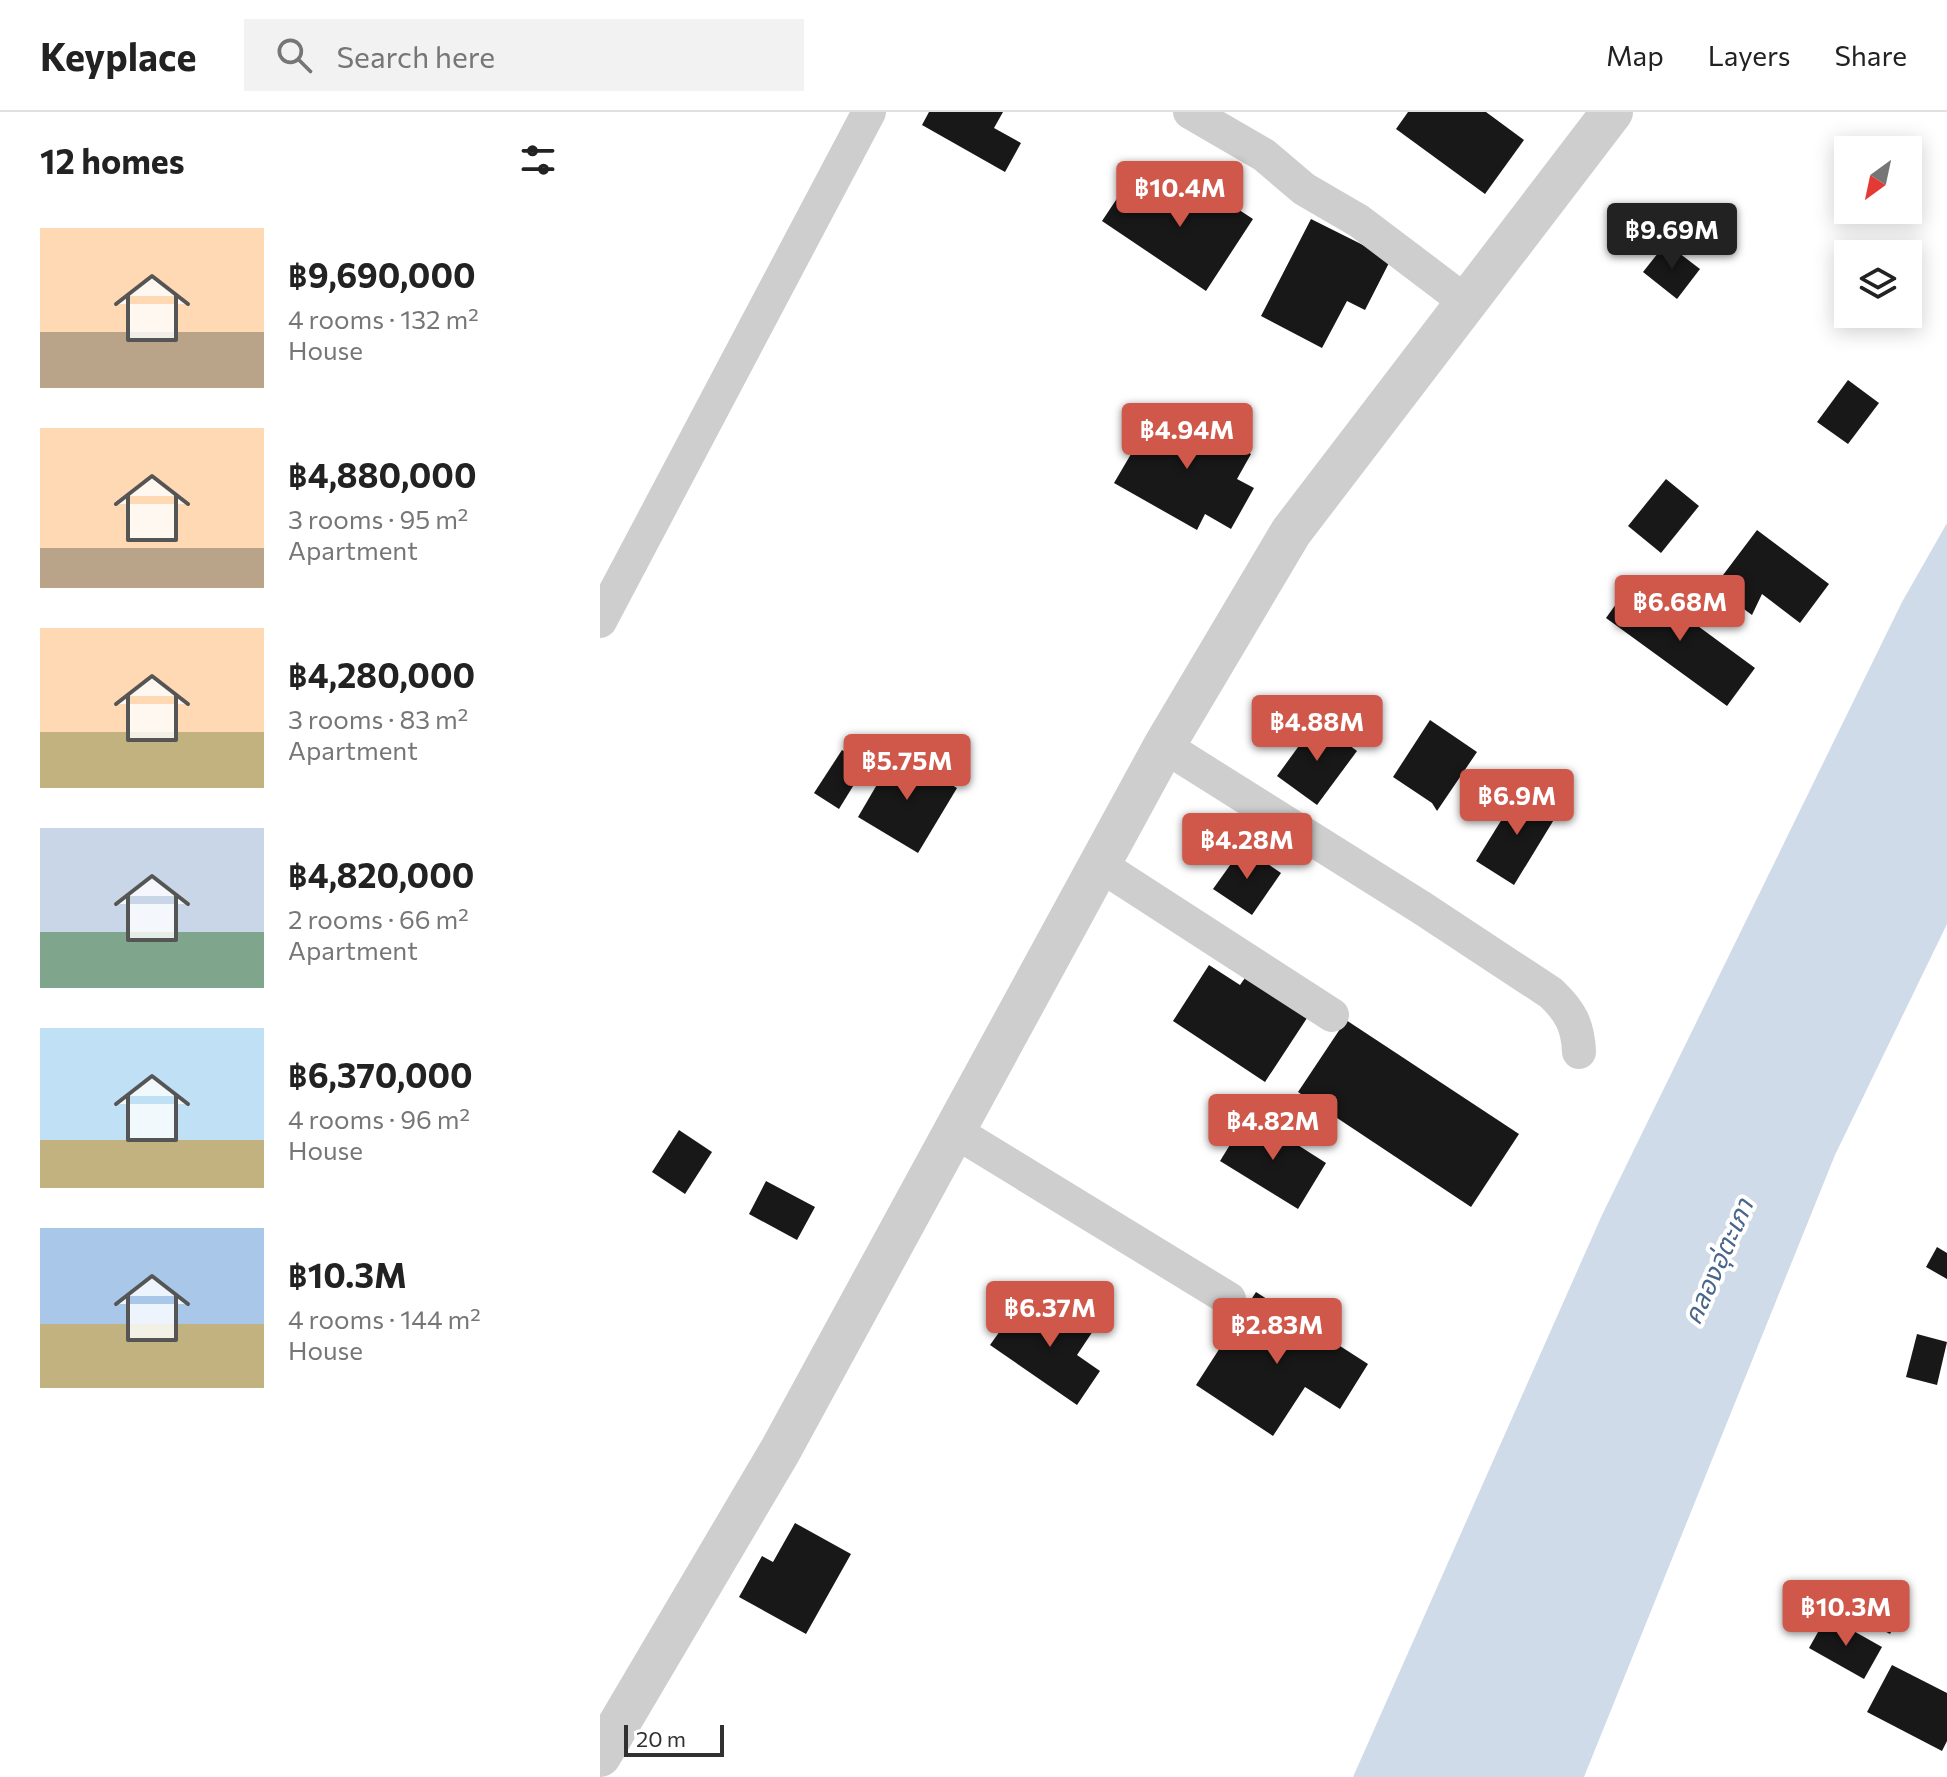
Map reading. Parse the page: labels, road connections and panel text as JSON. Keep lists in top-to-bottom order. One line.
{"water":["คลองอุ่ตะเภา"],"scale_bar":"20 m","north":"bottom left","page":{"header":"Keyplace","search":"Search here","nav":["Map","Layers","Share"],"heading":"12 homes","price":["฿10.4M","฿9.69M","฿4.94M","฿6.68M","฿4.88M","฿5.75M","฿6.9M","฿4.28M","฿4.82M","฿6.37M","฿2.83M","฿10.3M"],"list":[{"name":"฿9,690,000","note":"4 rooms · 132 m² · House"},{"name":"฿4,880,000","note":"3 rooms · 95 m² · Apartment"},{"name":"฿4,280,000","note":"3 rooms · 83 m² · Apartment"},{"name":"฿4,820,000","note":"2 rooms · 66 m² · Apartment"},{"name":"฿6,370,000","note":"4 rooms · 96 m² · House"},{"name":"฿10.3M","note":"4 rooms · 144 m² · House"}],"scale":"20 m"}}
